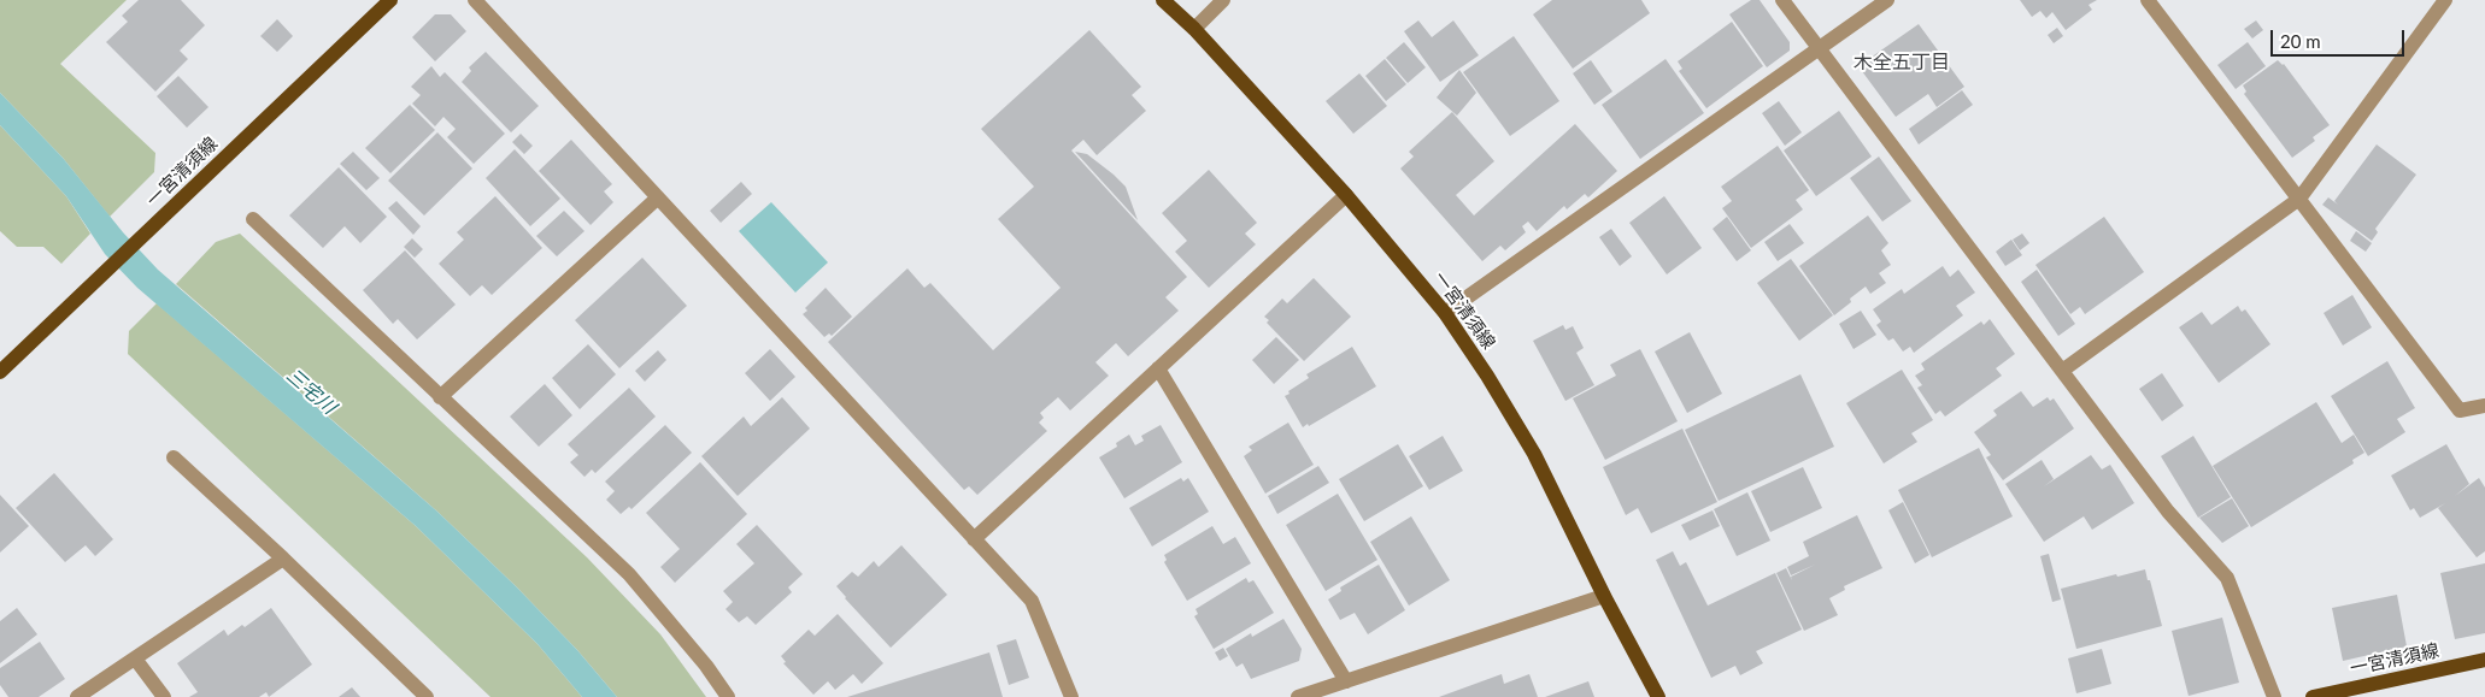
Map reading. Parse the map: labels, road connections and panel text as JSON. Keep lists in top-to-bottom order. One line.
{"streets":{"main road":["一宮清須線"]},"districts":["木全五丁目"],"water":["三宅川"],"scale_bar":"20 m"}
